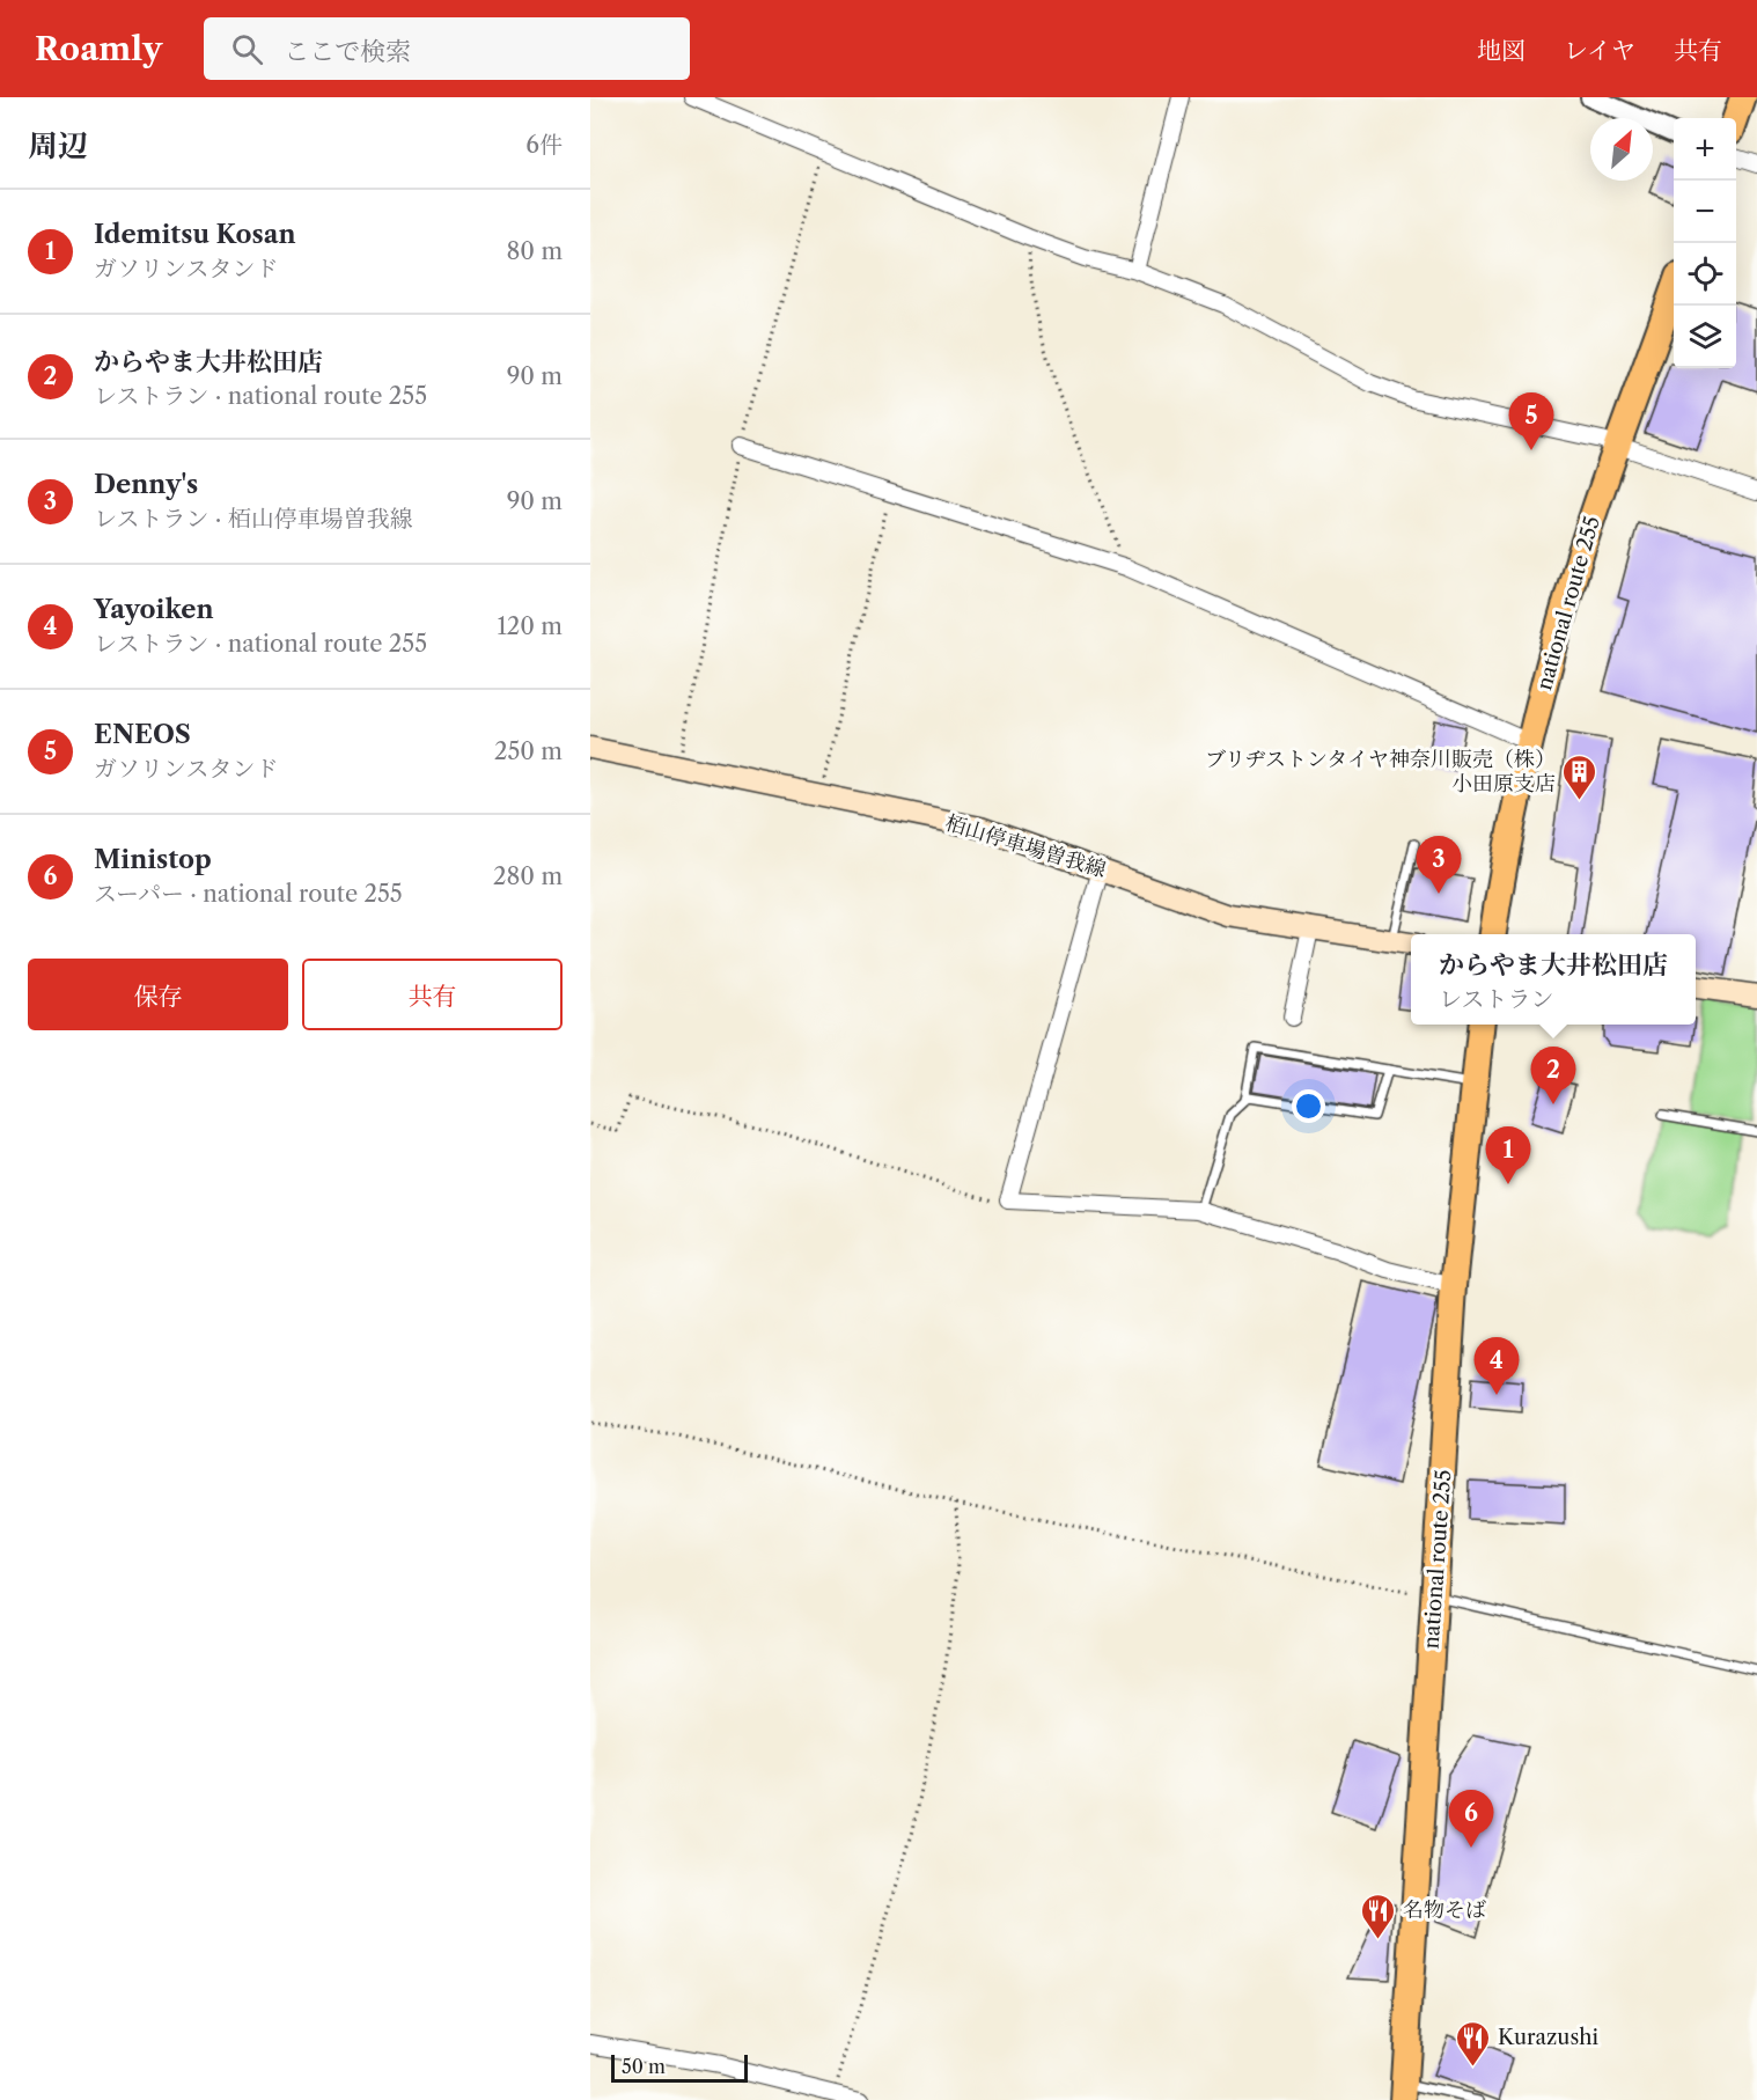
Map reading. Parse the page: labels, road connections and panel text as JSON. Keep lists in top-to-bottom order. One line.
{"streets":{"highway":["national route 255"],"main road":["栢山停車場曽我線"]},"places":{"building":["ブリヂストンタイヤ神奈川販売（株） 小田原支店"],"restaurant":["名物そば","Kurazushi"]},"scale_bar":"50 m","north":"top right","page":{"header":"Roamly","search":"ここで検索","nav":["地図","レイヤ","共有"],"heading":["周辺","6件"],"map_buttons":["+","−"],"list":[{"mark":"1","name":"Idemitsu Kosan","note":"ガソリンスタンド","value":"80 m"},{"mark":"2","name":"からやま大井松田店","note":"レストラン · national route 255","value":"90 m"},{"mark":"3","name":"Denny's","note":"レストラン · 栢山停車場曽我線","value":"90 m"},{"mark":"4","name":"Yayoiken","note":"レストラン · national route 255","value":"120 m"},{"mark":"5","name":"ENEOS","note":"ガソリンスタンド","value":"250 m"},{"mark":"6","name":"Ministop","note":"スーパー · national route 255","value":"280 m"}],"pins":["5","3","2","1","4","6"],"popup":["からやま大井松田店","レストラン"],"buttons":["保存","共有"],"scale":"50 m"}}
